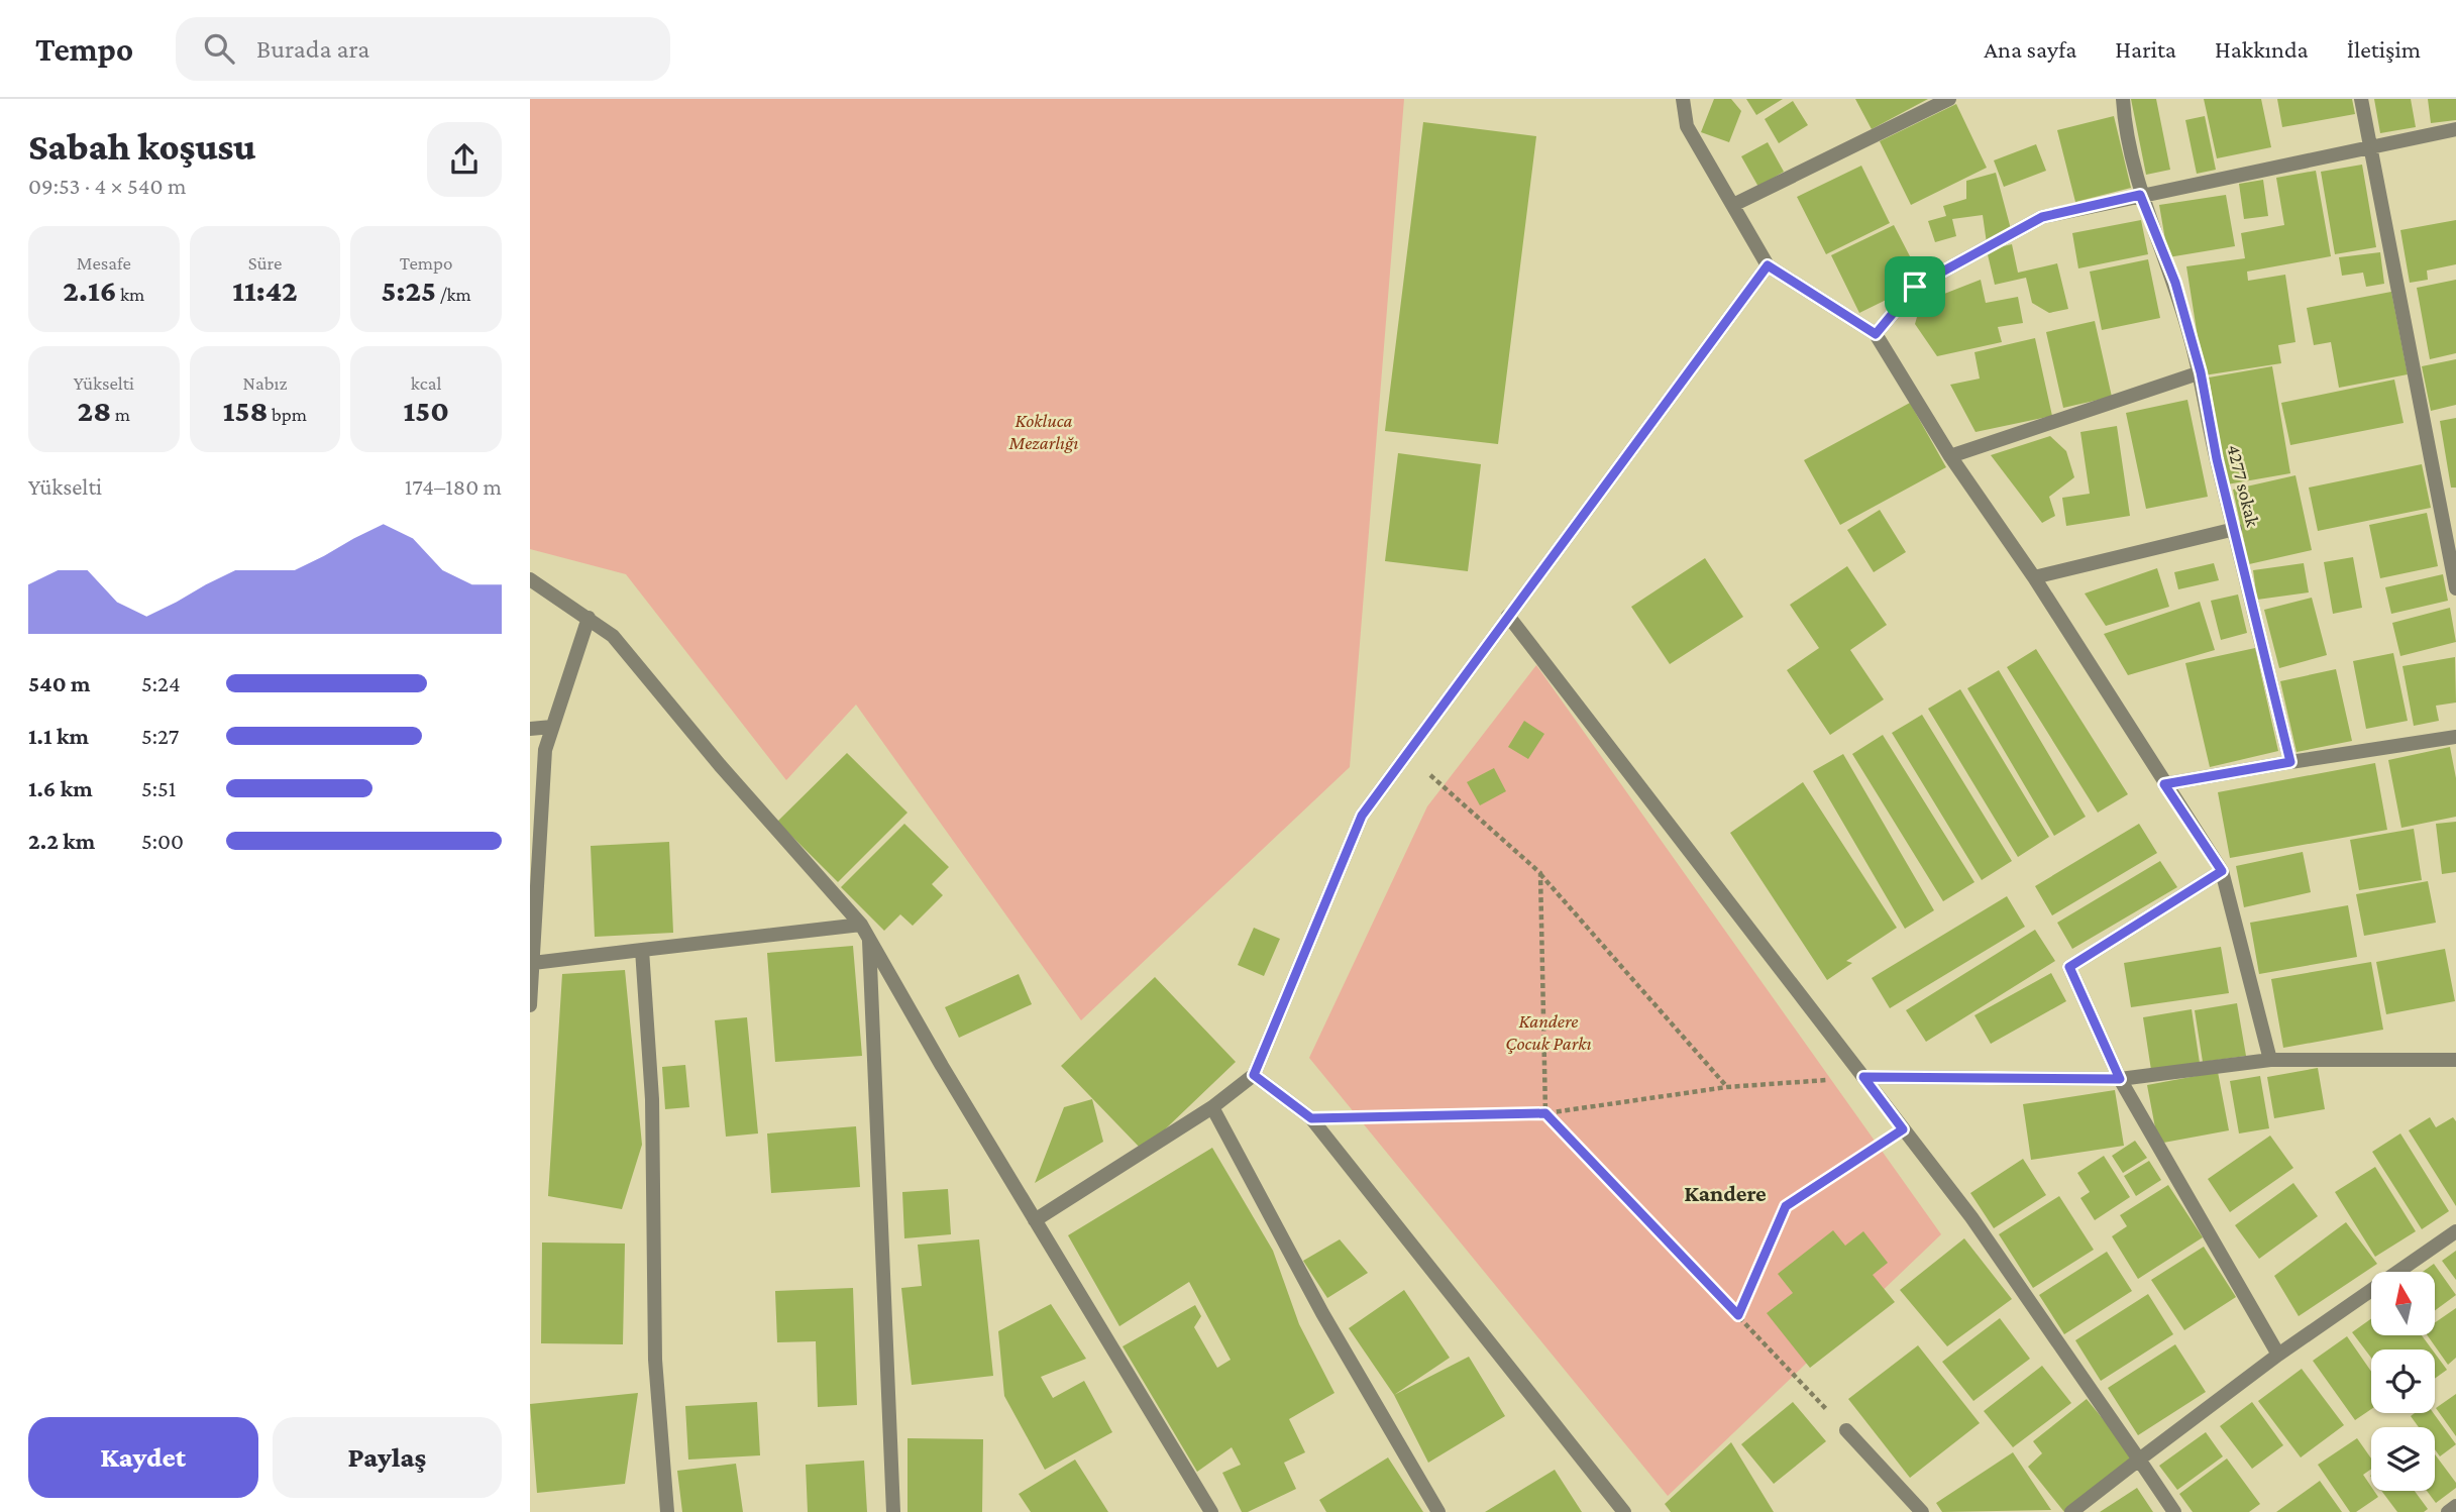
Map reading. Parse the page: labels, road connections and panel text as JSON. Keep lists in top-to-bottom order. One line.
{"streets":{"street":["4277 sokak"]},"districts":["Kandere"],"parks":["Kokluca Mezarlığı","Kandere Çocuk Parkı"],"north":"top","page":{"header":"Tempo","search":"Burada ara","nav":["Ana sayfa","Harita","Hakkında","İletişim"],"heading":["Sabah koşusu","09:53 · 4 × 540 m"],"stats":[["Mesafe","2.16 km"],["Süre","11:42"],["Tempo","5:25 /km"],["Yükselti","28 m"],["Nabız","158 bpm"],["kcal","150"]],"chart":["Yükselti","174–180 m"],"list":[{"name":"540 m","note":"5:24"},{"name":"1.1 km","note":"5:27"},{"name":"1.6 km","note":"5:51"},{"name":"2.2 km","note":"5:00"}],"buttons":["Kaydet","Paylaş"]}}
